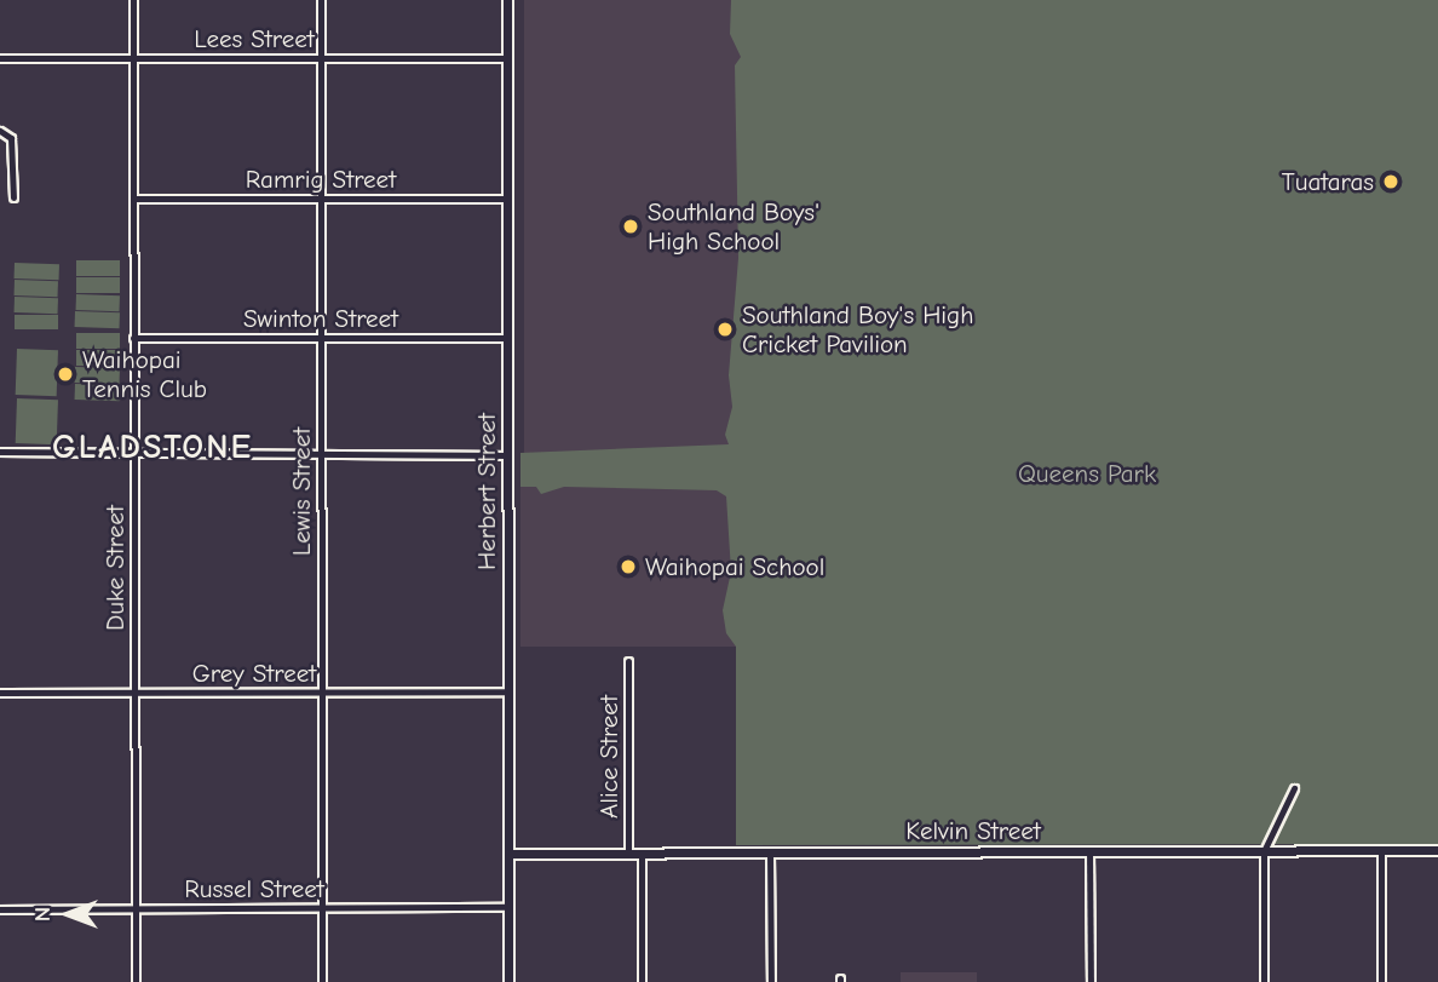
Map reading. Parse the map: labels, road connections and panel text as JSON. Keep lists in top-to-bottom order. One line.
{"streets":{"main road":["Herbert Street","Kelvin Street"],"street":["Lees Street","Ramrig Street","Swinton Street","Lewis Street","Duke Street","Grey Street","Alice Street","Russel Street"]},"crossings":[["Lees Street","Lewis Street"],["Lees Street","Herbert Street"],["Lees Street","Duke Street"],["Ramrig Street","Lewis Street"],["Ramrig Street","Herbert Street"],["Ramrig Street","Duke Street"],["Swinton Street","Lewis Street"],["Swinton Street","Herbert Street"],["Swinton Street","Duke Street"],["Lewis Street","Grey Street"],["Lewis Street","Russel Street"],["Herbert Street","Grey Street"],["Herbert Street","Kelvin Street"],["Herbert Street","Russel Street"],["Duke Street","Grey Street"],["Duke Street","Russel Street"],["Alice Street","Kelvin Street"]],"districts":["GLADSTONE"],"parks":["Queens Park"],"places":["Tuataras","Southland Boys' High School","Southland Boy's High Cricket Pavilion","Waihopai Tennis Club","Waihopai School"],"north":"left"}
